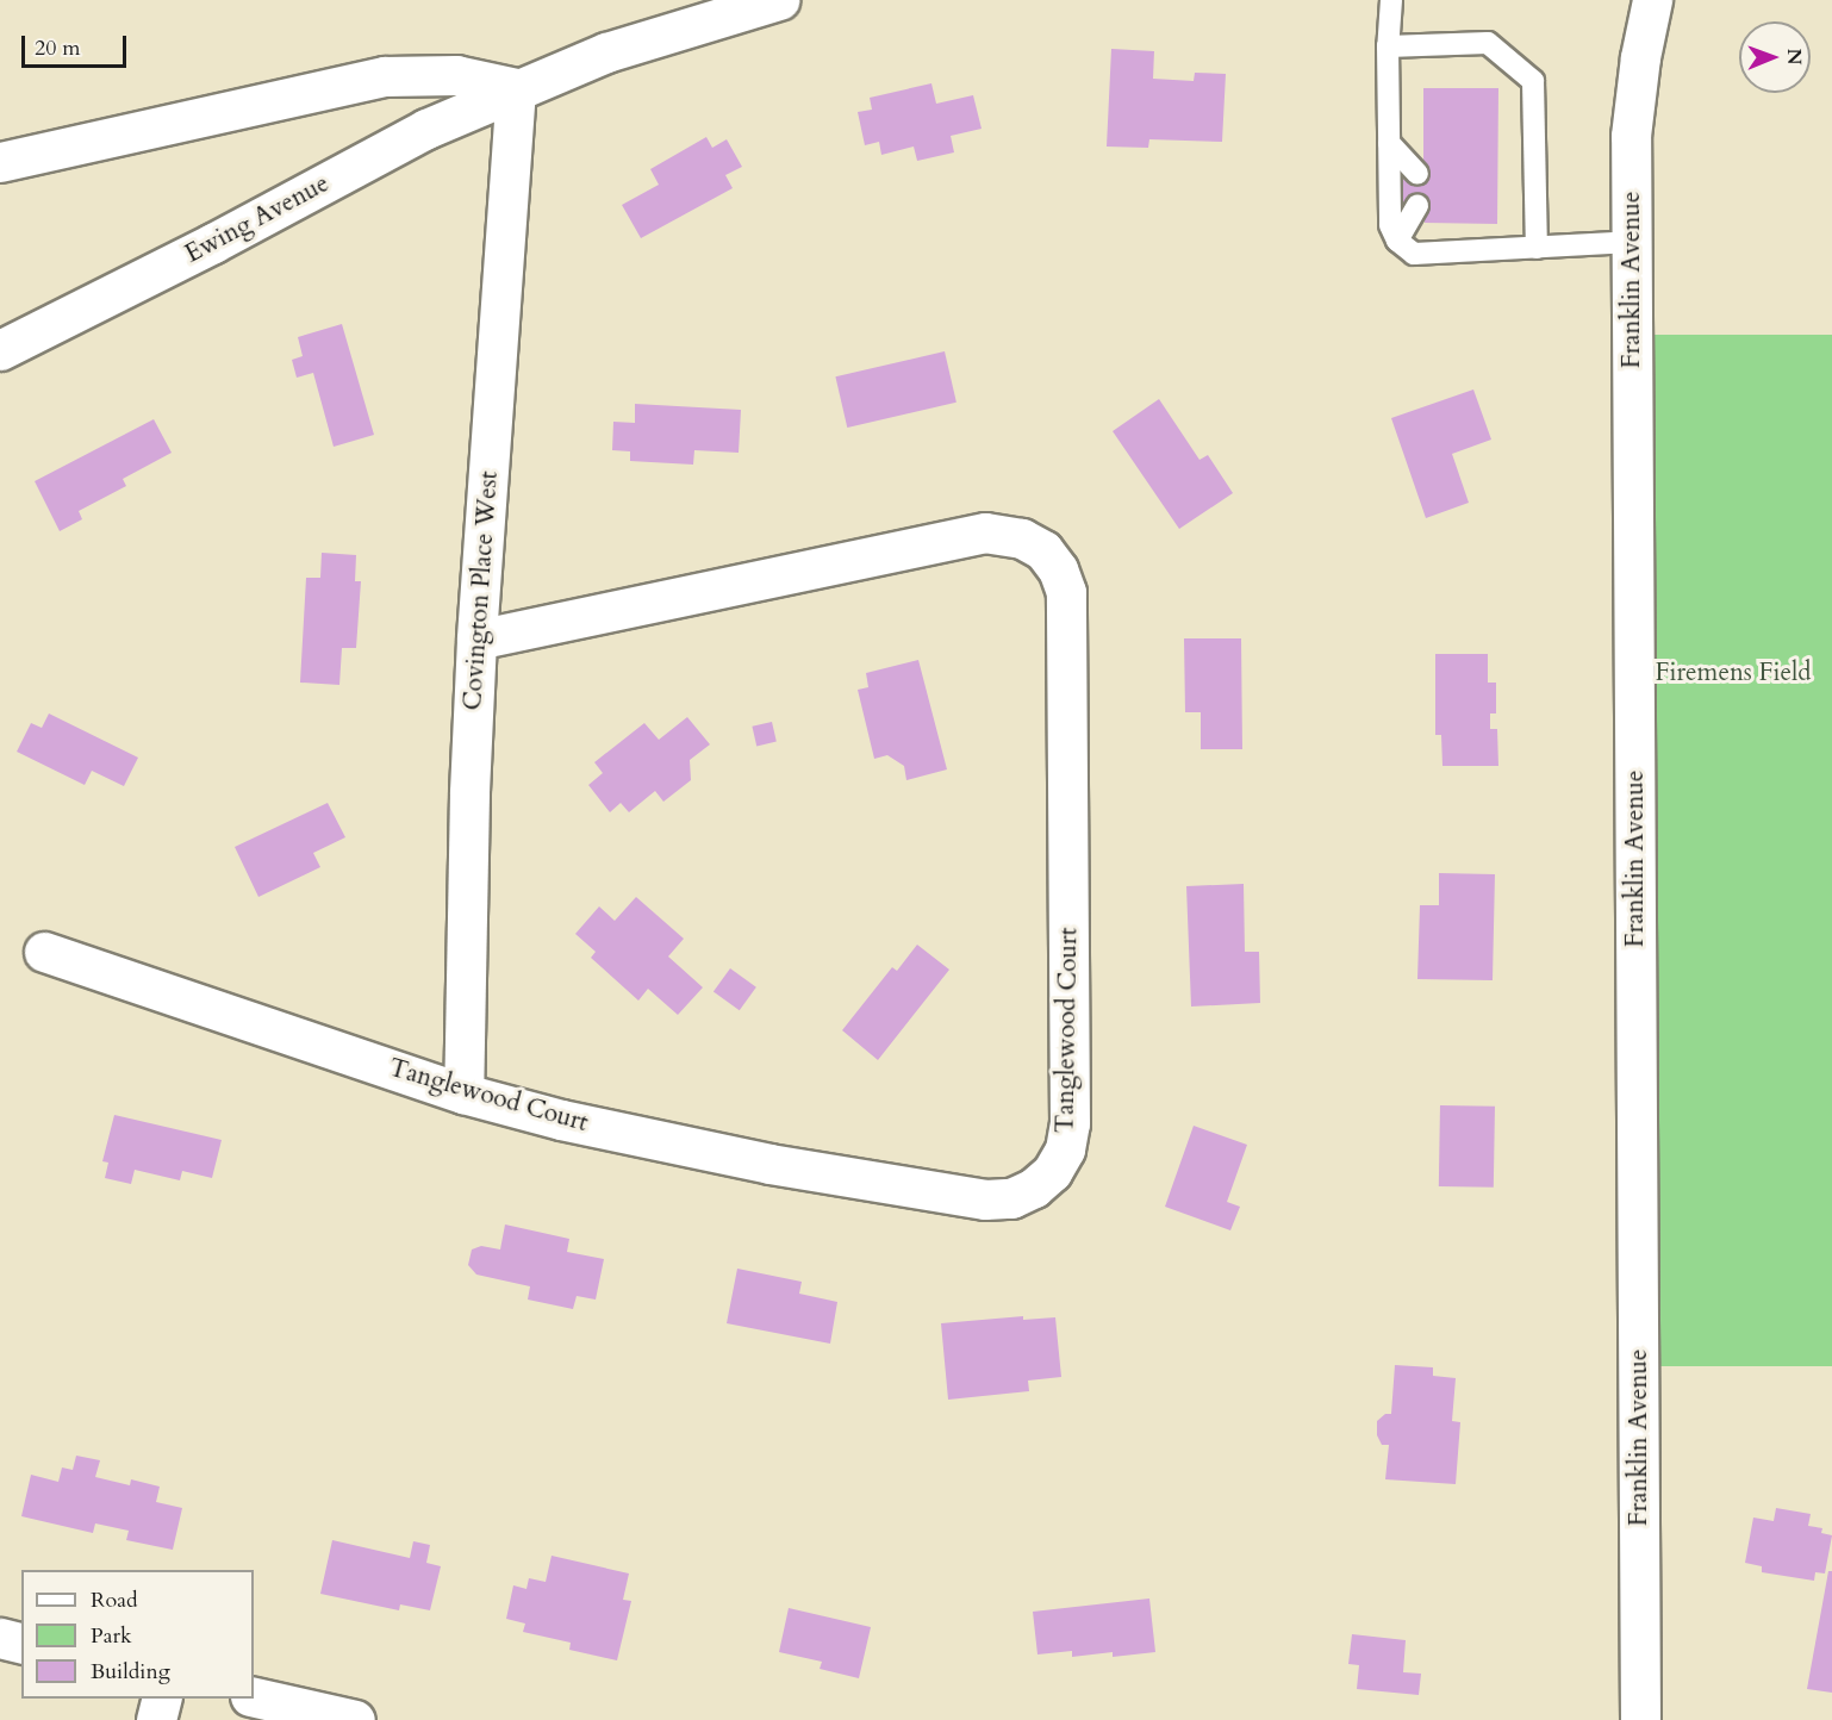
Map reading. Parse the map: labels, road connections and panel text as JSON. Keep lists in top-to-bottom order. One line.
{"streets":{"street":["Ewing Avenue","Franklin Avenue","Covington Place West","Tanglewood Court"]},"crossings":[["Ewing Avenue","Covington Place West"],["Covington Place West","Tanglewood Court"]],"parks":["Firemens Field"],"legend":["Road","Park","Building"],"scale_bar":"20 m","north":"right"}
